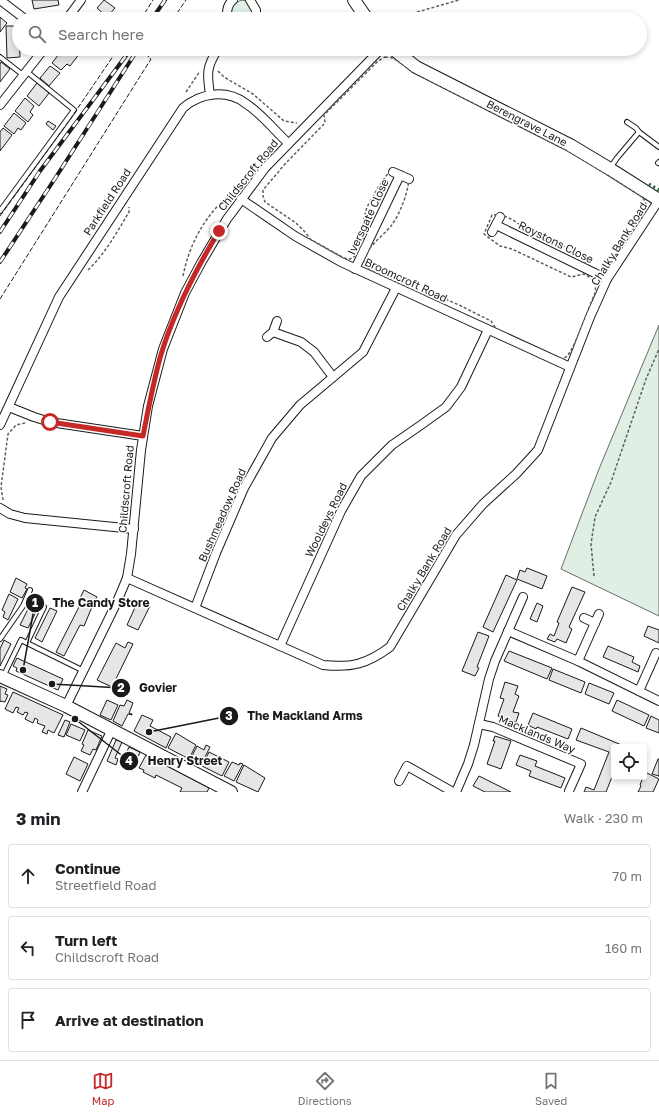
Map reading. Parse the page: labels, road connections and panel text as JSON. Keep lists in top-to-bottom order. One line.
{"streets":{"street":["Berengrave Lane","Childscroft Road","Parkfield Road","Iversgate Close","Roystons Close","Chalky Bank Road","Broomcroft Road","Bushmeadow Road","Wooldeys Road","Macklands Way"]},"crossings":[["Berengrave Lane","Chalky Bank Road"],["Childscroft Road","Parkfield Road"],["Childscroft Road","Chalky Bank Road"],["Childscroft Road","Broomcroft Road"],["Iversgate Close","Broomcroft Road"],["Roystons Close","Chalky Bank Road"],["Chalky Bank Road","Broomcroft Road"],["Chalky Bank Road","Bushmeadow Road"],["Chalky Bank Road","Wooldeys Road"],["Broomcroft Road","Bushmeadow Road"],["Broomcroft Road","Wooldeys Road"]],"places":["The Candy Store","Govier","Henry Street","The Mackland Arms"],"page":{"search":"Search here","heading":["3 min","Walk · 230 m"],"list":[["Continue","Streetfield Road","70 m"],["Turn left","Childscroft Road","160 m"],"Arrive at destination"],"nav":["Map","Directions","Saved"]}}
